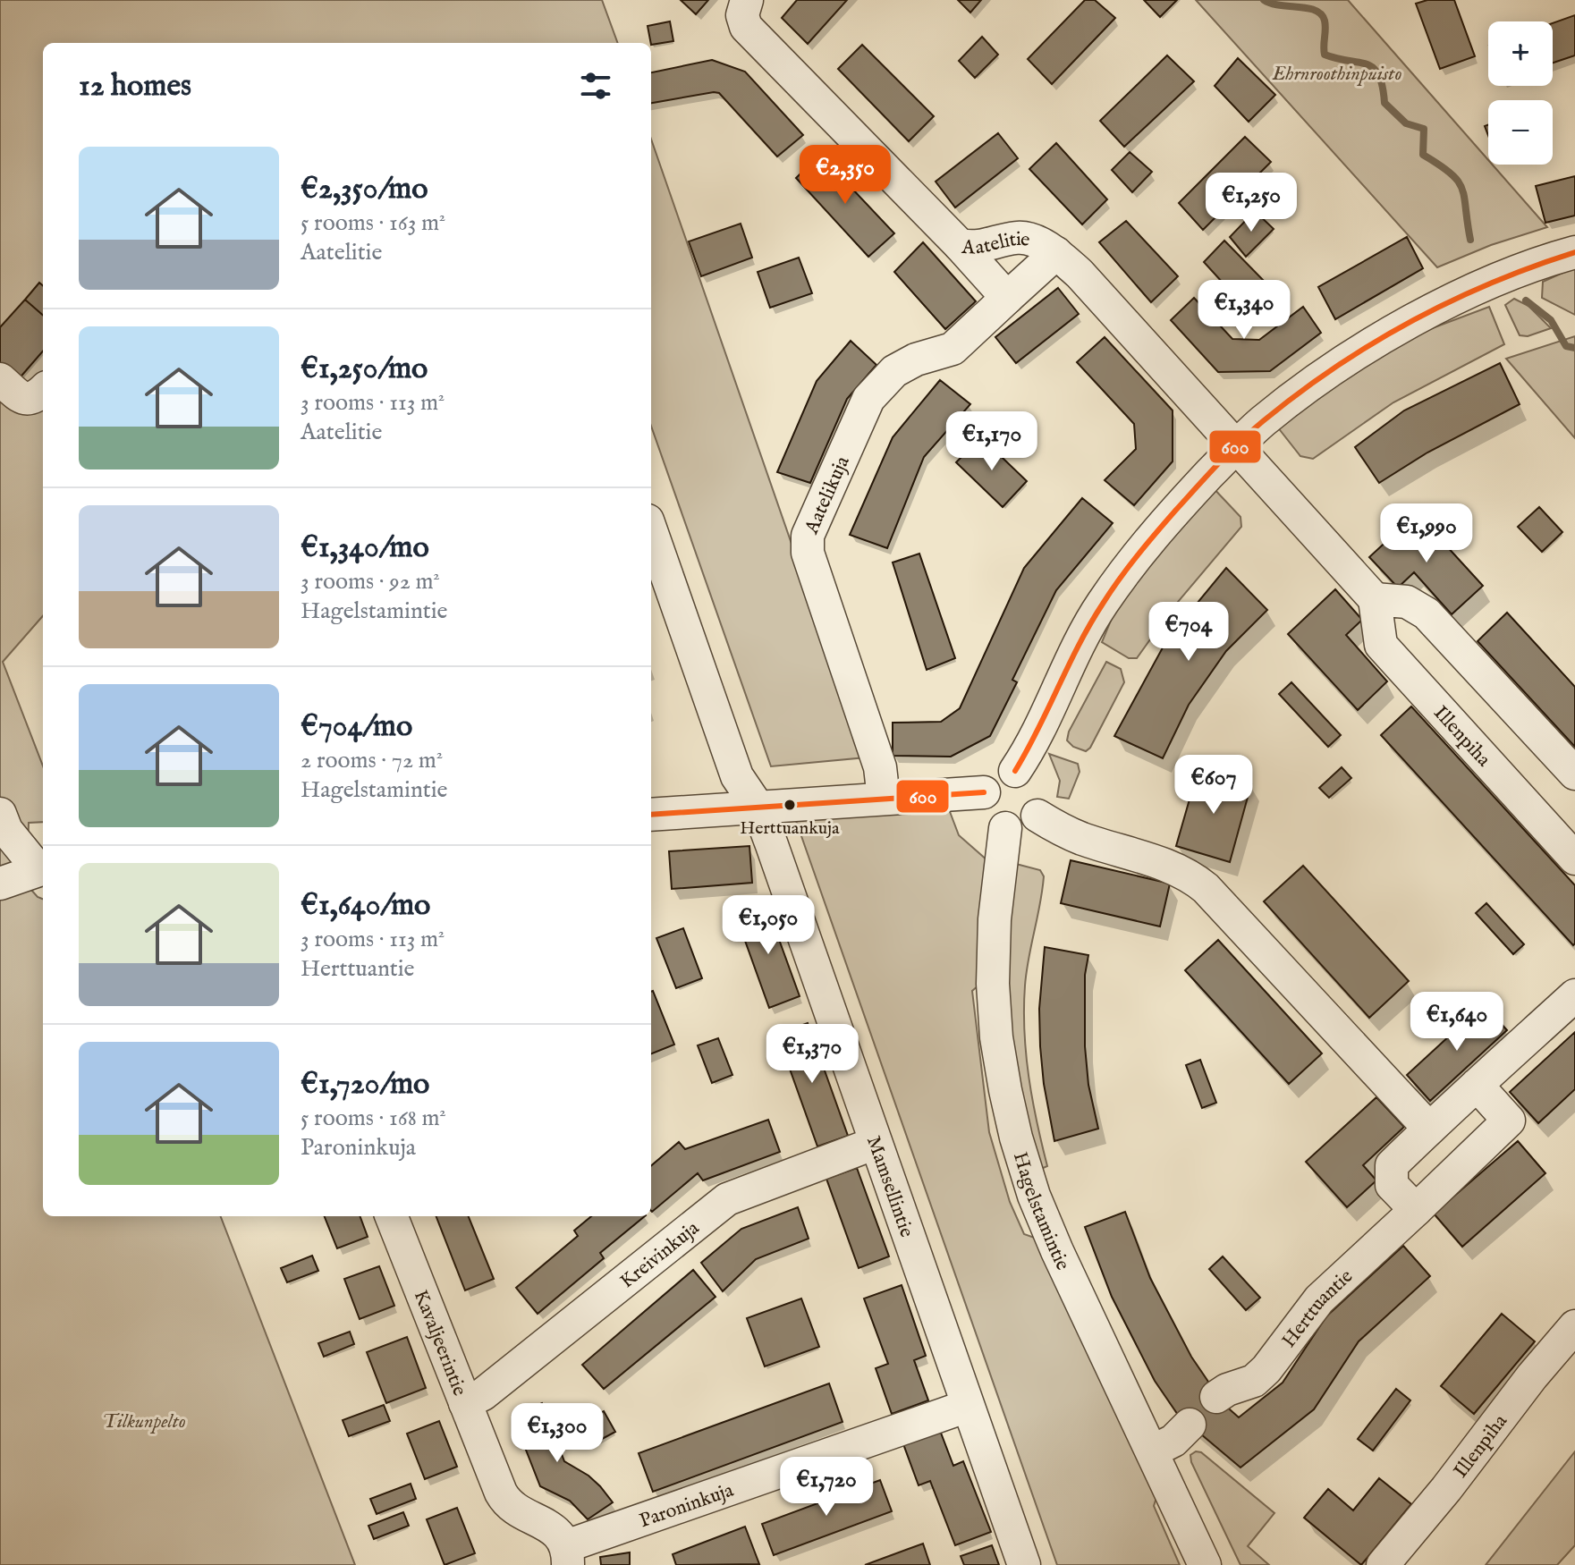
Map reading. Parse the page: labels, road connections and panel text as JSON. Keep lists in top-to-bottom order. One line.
{"streets":{"street":["Aatelitie","Aatelikuja","Illenpiha","Mamsellintie","Hagelstamintie","Kreivinkuja","Herttuantie","Kavaljeerintie","Paroninkuja"]},"crossings":[["Aatelitie","Aatelikuja"],["Mamsellintie","Kreivinkuja"],["Mamsellintie","Paroninkuja"],["Kreivinkuja","Kavaljeerintie"],["Kavaljeerintie","Paroninkuja"]],"parks":["Ehrnroothinpuisto","Tilkunpelto"],"places":["Herttuankuja"],"lines":["transit line 600"],"page":{"map_buttons":["+","−"],"heading":"12 homes","list":[{"name":"€2,350/mo","note":"5 rooms · 163 m² · Aatelitie"},{"name":"€1,250/mo","note":"3 rooms · 113 m² · Aatelitie"},{"name":"€1,340/mo","note":"3 rooms · 92 m² · Hagelstamintie"},{"name":"€704/mo","note":"2 rooms · 72 m² · Hagelstamintie"},{"name":"€1,640/mo","note":"3 rooms · 113 m² · Herttuantie"},{"name":"€1,720/mo","note":"5 rooms · 168 m² · Paroninkuja"}],"price":["€2,350","€1,250","€1,340","€1,170","€1,990","€704","€607","€1,050","€1,640","€1,370","€1,300","€1,720"]}}
